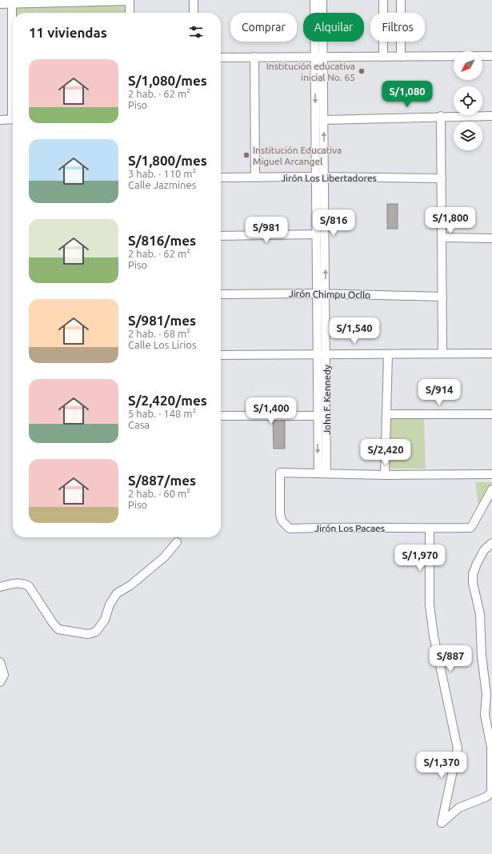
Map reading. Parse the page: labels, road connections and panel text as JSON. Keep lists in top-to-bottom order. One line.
{"streets":{"street":["Jirón Los Libertadores","Jirón Chimpu Ocllo","John F. Kennedy","Jirón Los Pacaes"]},"crossings":[["Jirón Los Libertadores","John F. Kennedy"],["Jirón Chimpu Ocllo","John F. Kennedy"],["John F. Kennedy","Jirón Los Pacaes"]],"places":["Institución educativa inicial No. 65","Institución Educativa Miguel Arcangel"],"north":"bottom left","page":{"chip":["Comprar","Alquilar","Filtros"],"heading":"11 viviendas","list":[{"name":"S/1,080/mes","note":"2 hab. · 62 m² · Piso"},{"name":"S/1,800/mes","note":"3 hab. · 110 m² · Calle Jazmines"},{"name":"S/816/mes","note":"2 hab. · 62 m² · Piso"},{"name":"S/981/mes","note":"2 hab. · 68 m² · Calle Los Lirios"},{"name":"S/2,420/mes","note":"5 hab. · 148 m² · Casa"},{"name":"S/887/mes","note":"2 hab. · 60 m² · Piso"}],"price":["S/1,080","S/1,800","S/816","S/981","S/1,540","S/914","S/1,400","S/2,420","S/1,970","S/887","S/1,370"]}}
